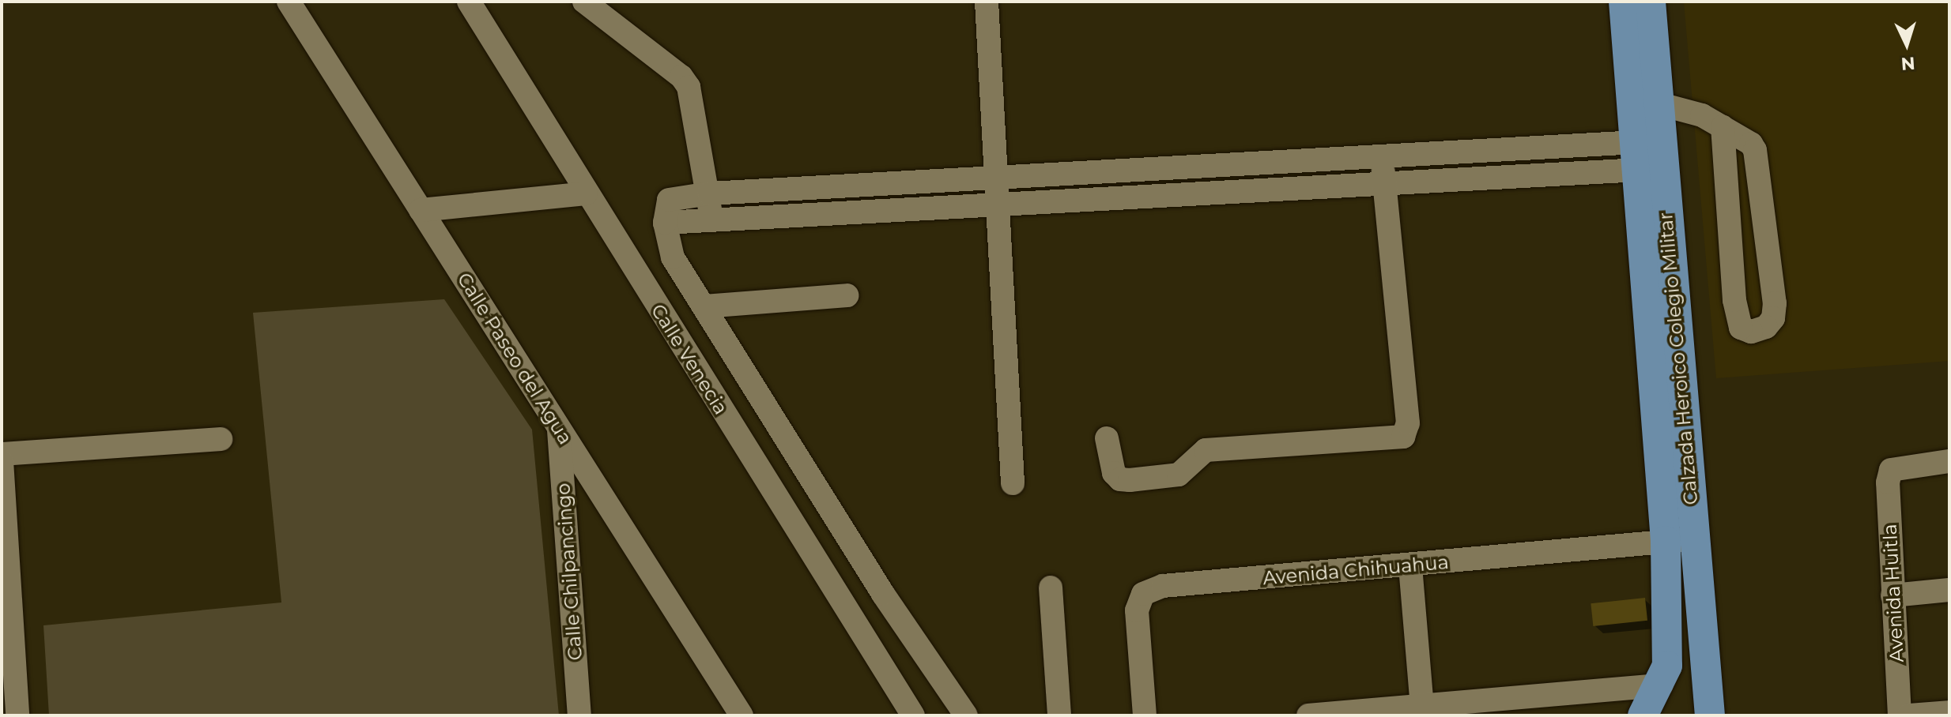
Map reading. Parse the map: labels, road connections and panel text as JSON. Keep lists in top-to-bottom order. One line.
{"streets":{"main road":["Calzada Heroico Colegio Militar"],"street":["Calle Paseo del Agua","Calle Venecia","Avenida Chihuahua","Calle Chilpancingo","Avenida Huitla"]},"crossings":[["Calle Paseo del Agua","Calle Chilpancingo"],["Calzada Heroico Colegio Militar","Avenida Chihuahua"]],"north":"bottom"}
